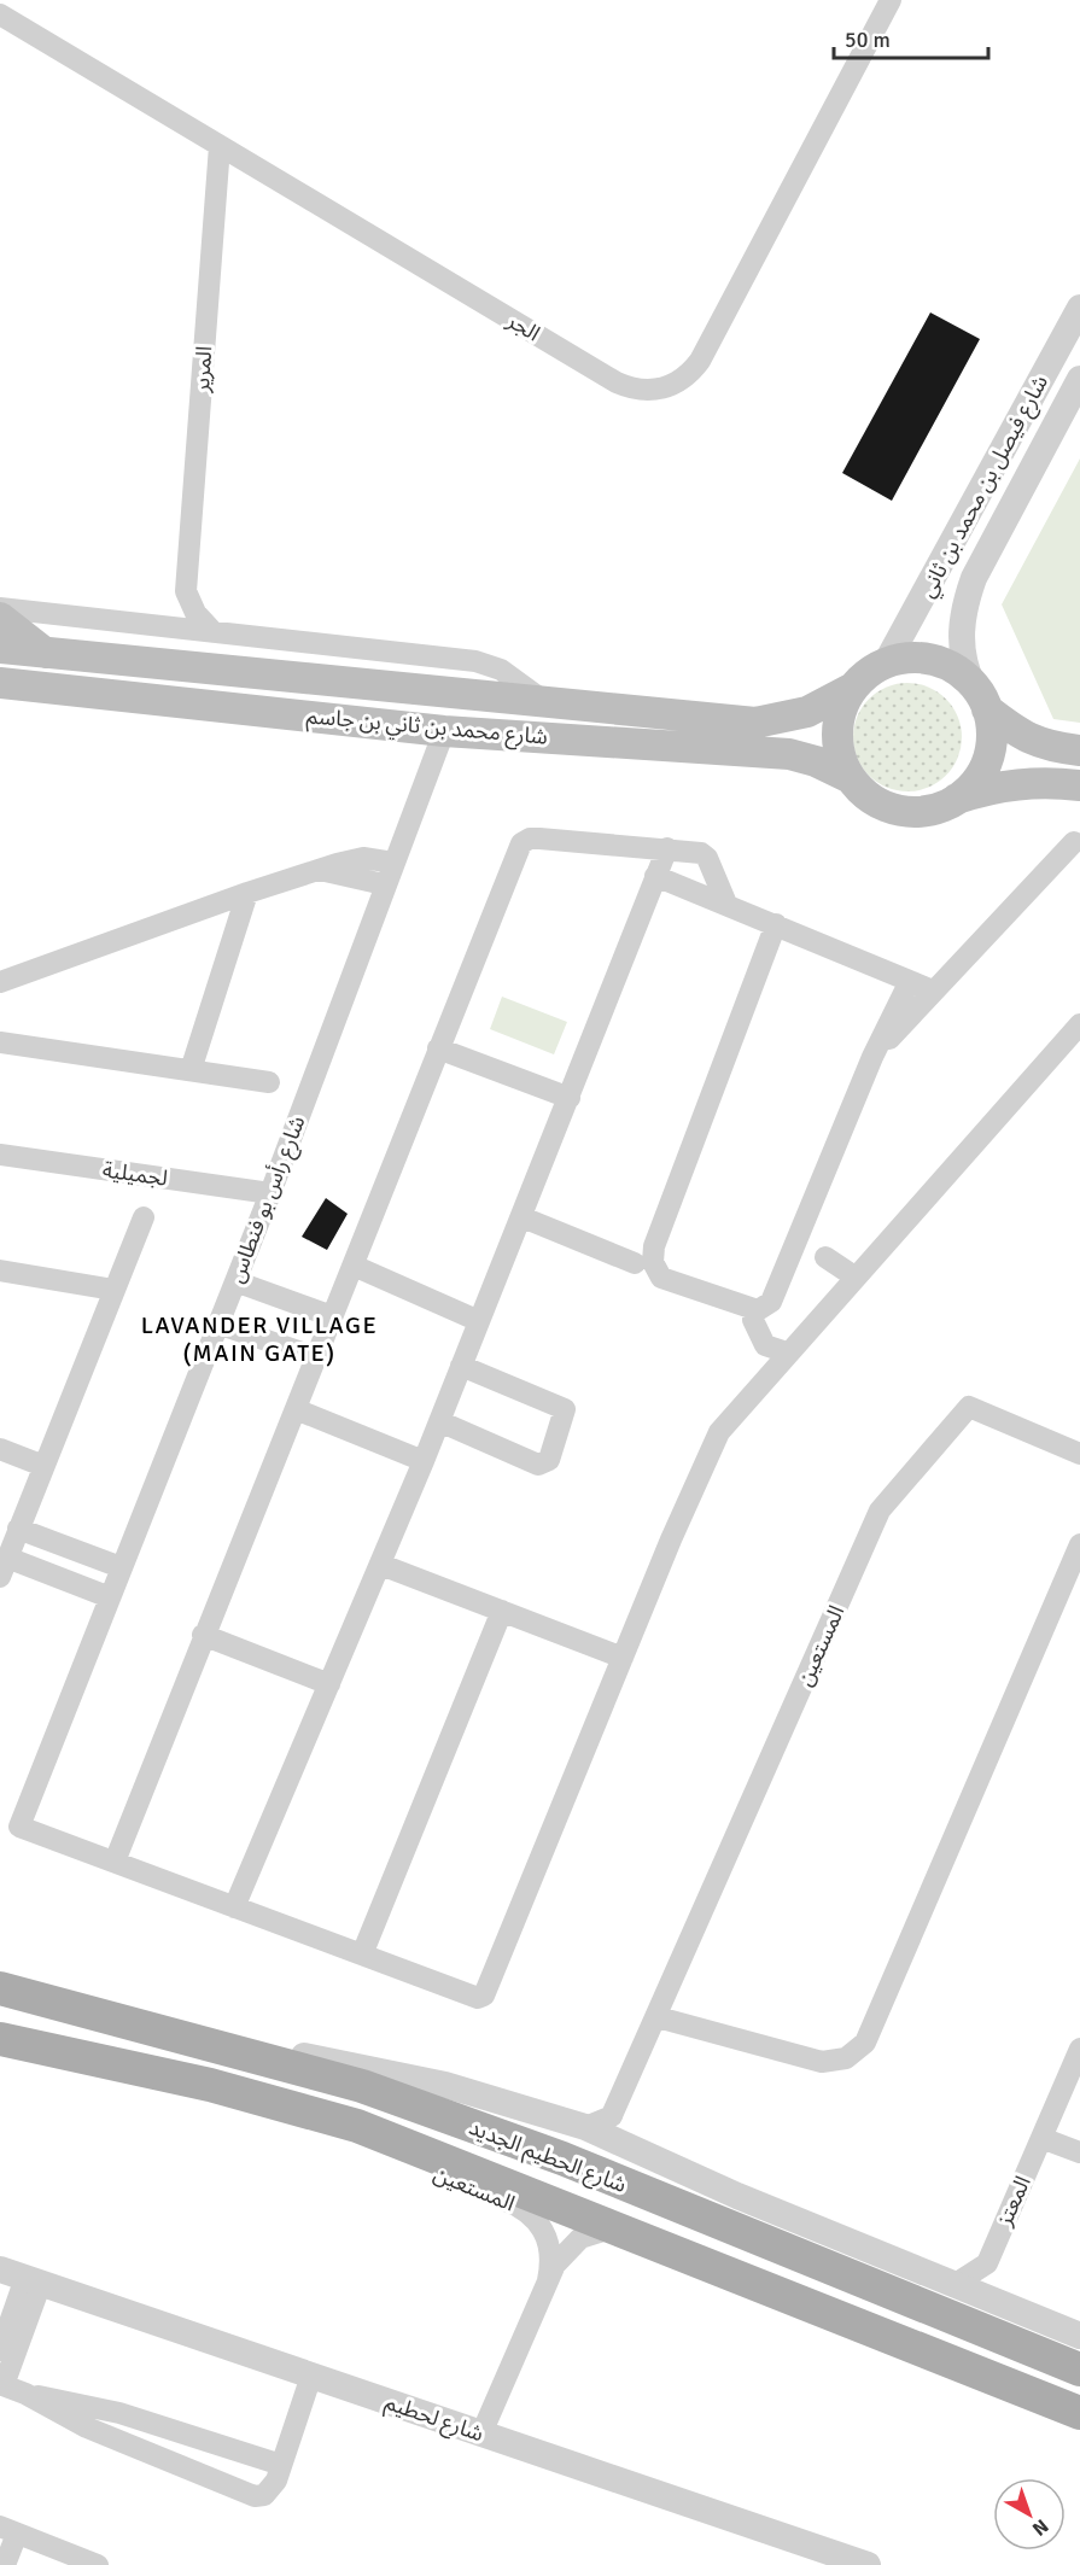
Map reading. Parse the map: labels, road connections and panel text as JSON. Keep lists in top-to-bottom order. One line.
{"streets":{"main road":["شارع محمد بن ثاني بن جاسم","شارع الحطيم الجديد"],"street":["الجر","المرير","شارع فيصل بن محمد بن ثاني","لجميلية","شارع رأس بو فنطاس","المستعين","المعتز","شارع لحطيم"]},"crossings":[["الجر","المرير"],["شارع فيصل بن محمد بن ثاني","شارع محمد بن ثاني بن جاسم"],["شارع محمد بن ثاني بن جاسم","شارع رأس بو فنطاس"],["لجميلية","شارع رأس بو فنطاس"],["المستعين","شارع الحطيم الجديد"],["المستعين","شارع لحطيم"]],"districts":["LAVANDER VILLAGE (MAIN GATE)"],"scale_bar":"50 m","north":"bottom right"}
